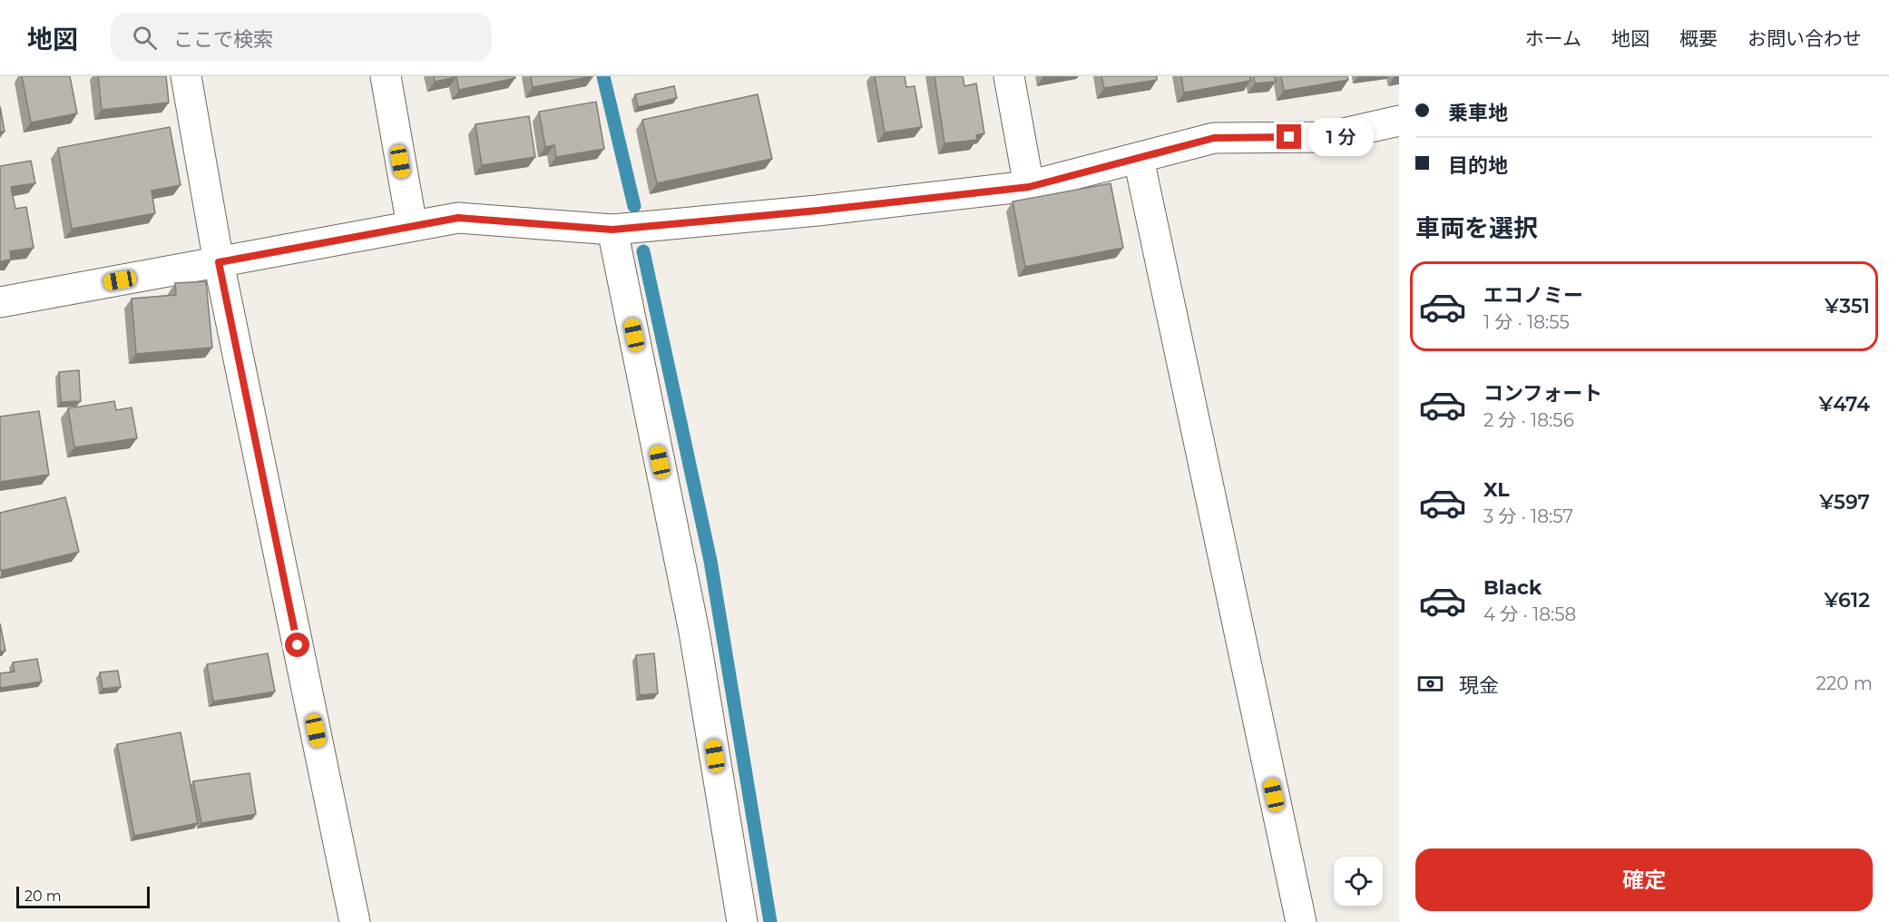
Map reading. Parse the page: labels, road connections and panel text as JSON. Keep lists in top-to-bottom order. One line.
{"scale_bar":"20 m","page":{"header":"地図","search":"ここで検索","nav":["ホーム","地図","概要","お問い合わせ"],"banner":["乗車地","目的地"],"bubble":"1 分","heading":"車両を選択","list":[{"name":"エコノミー","note":"1 分 · 18:55","value":"¥351"},{"name":"コンフォート","note":"2 分 · 18:56","value":"¥474"},{"name":"XL","note":"3 分 · 18:57","value":"¥597"},{"name":"Black","note":"4 分 · 18:58","value":"¥612"}],"pay":["現金","220 m"],"buttons":"確定","scale":"20 m"}}
